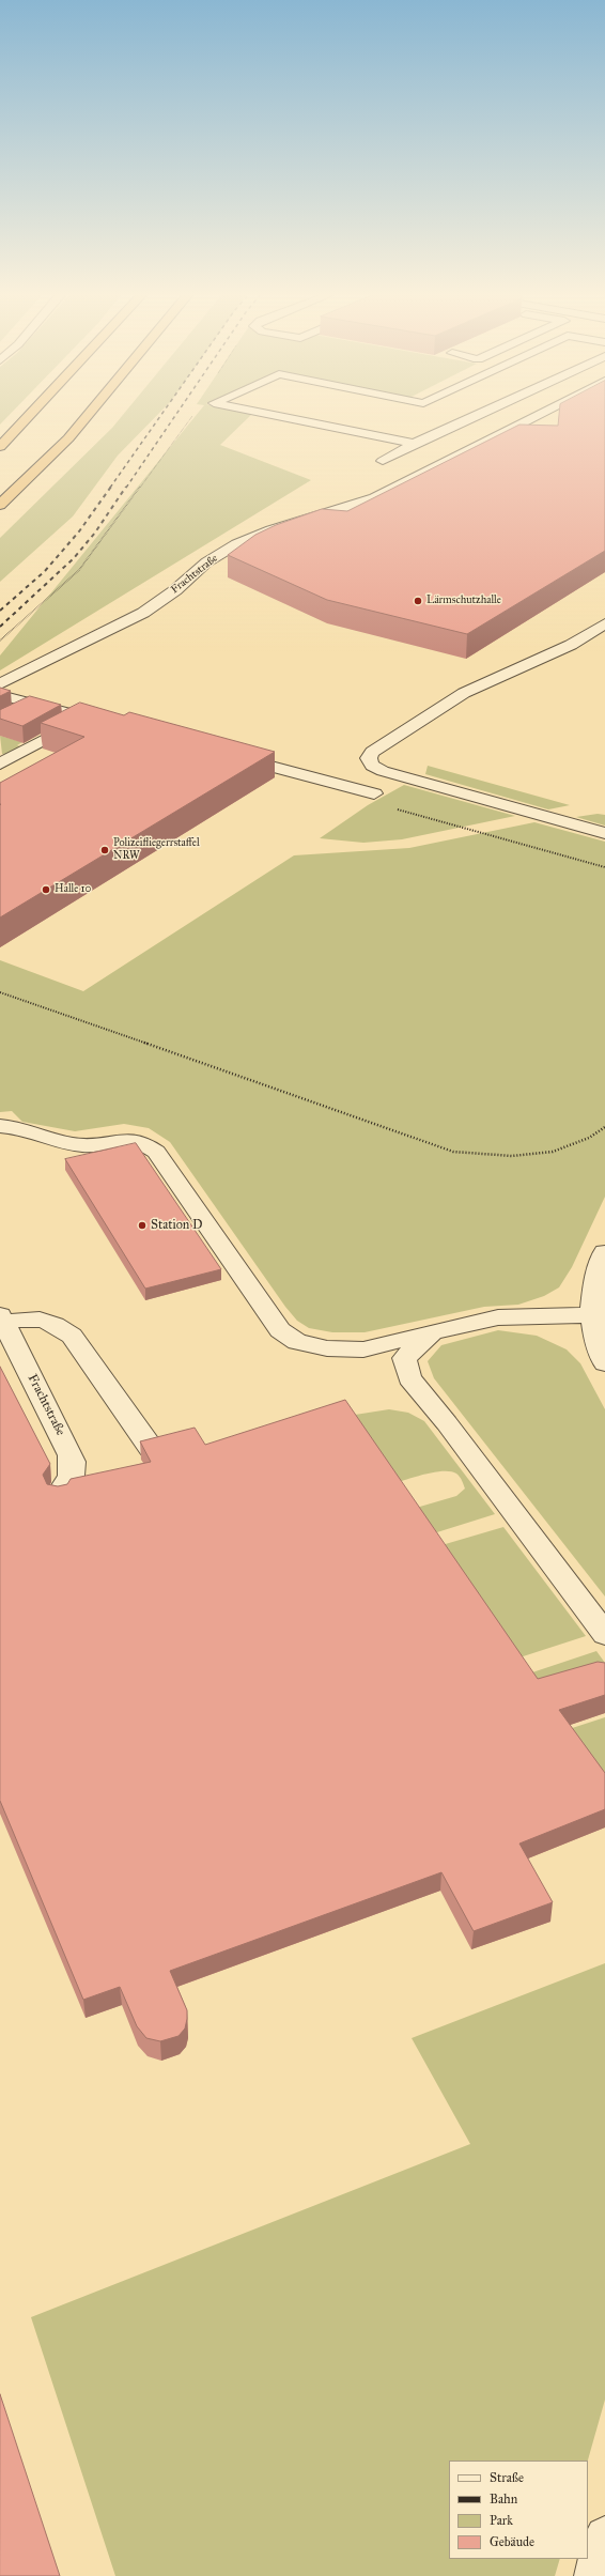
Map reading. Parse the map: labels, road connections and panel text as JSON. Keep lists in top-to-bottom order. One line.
{"streets":{"street":["Frachtstraße"]},"places":["Lärmschutzhalle","Polizeifliegerrstaffel NRW","Halle 10","Station D"],"legend":["Straße","Bahn","Park","Gebäude"]}
